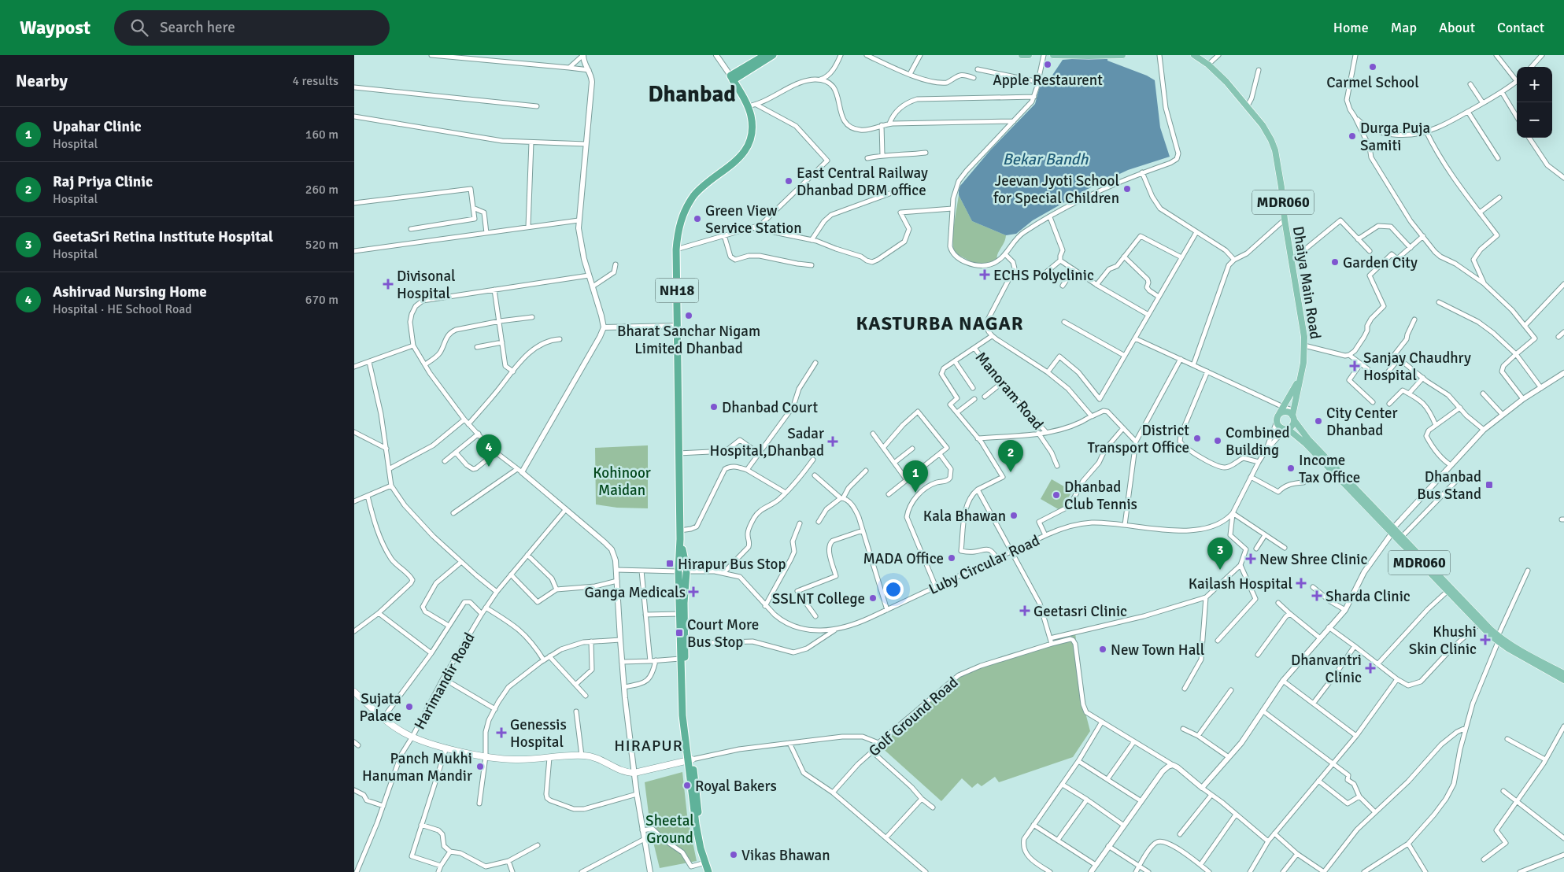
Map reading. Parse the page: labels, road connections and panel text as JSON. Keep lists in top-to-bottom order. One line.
{"streets":{"highway":["NH18"],"main road":["MDR060","Dhaiya Main Road"],"street":["Manoram Road","Luby Circular Road","Harimandir Road","Golf Ground Road"]},"crossings":[["MDR060","Dhaiya Main Road"],["MDR060","Luby Circular Road"],["NH18","Luby Circular Road"]],"districts":["Dhanbad","KASTURBA NAGAR","HIRAPUR"],"water":["Bekar Bandh"],"parks":["Kohinoor Maidan","Sheetal Ground"],"places":{"other":["Apple Restaurent","Carmel School","Durga Puja Samiti","East Central Railway Dhanbad DRM office","Jeevan Jyoti School for Special Children","Green View Service Station","Garden City","Bharat Sanchar Nigam Limited Dhanbad","Dhanbad Court","City Center Dhanbad","District Transport Office","Combined Building","Income Tax Office","Dhanbad Club Tennis","Kala Bhawan","MADA Office","SSLNT College","New Town Hall","Sujata Palace","Panch Mukhi Hanuman Mandir","Royal Bakers","Vikas Bhawan"],"health":["ECHS Polyclinic","Divisonal Hospital","Sanjay Chaudhry Hospital","Sadar Hospital,Dhanbad","New Shree Clinic","Kailash Hospital","Ganga Medicals","Sharda Clinic","Geetasri Clinic","Khushi Skin Clinic","Dhanvantri Clinic","Genessis Hospital"],"transit":["Dhanbad Bus Stand","Hirapur Bus Stop","Court More Bus Stop"]},"page":{"header":"Waypost","search":"Search here","nav":["Home","Map","About","Contact"],"heading":["Nearby","4 results"],"map_buttons":["+","−"],"list":[{"mark":"1","name":"Upahar Clinic","note":"Hospital","value":"160 m"},{"mark":"2","name":"Raj Priya Clinic","note":"Hospital","value":"260 m"},{"mark":"3","name":"GeetaSri Retina Institute Hospital","note":"Hospital","value":"520 m"},{"mark":"4","name":"Ashirvad Nursing Home","note":"Hospital · HE School Road","value":"670 m"}],"pins":["4","2","1","3"]}}
